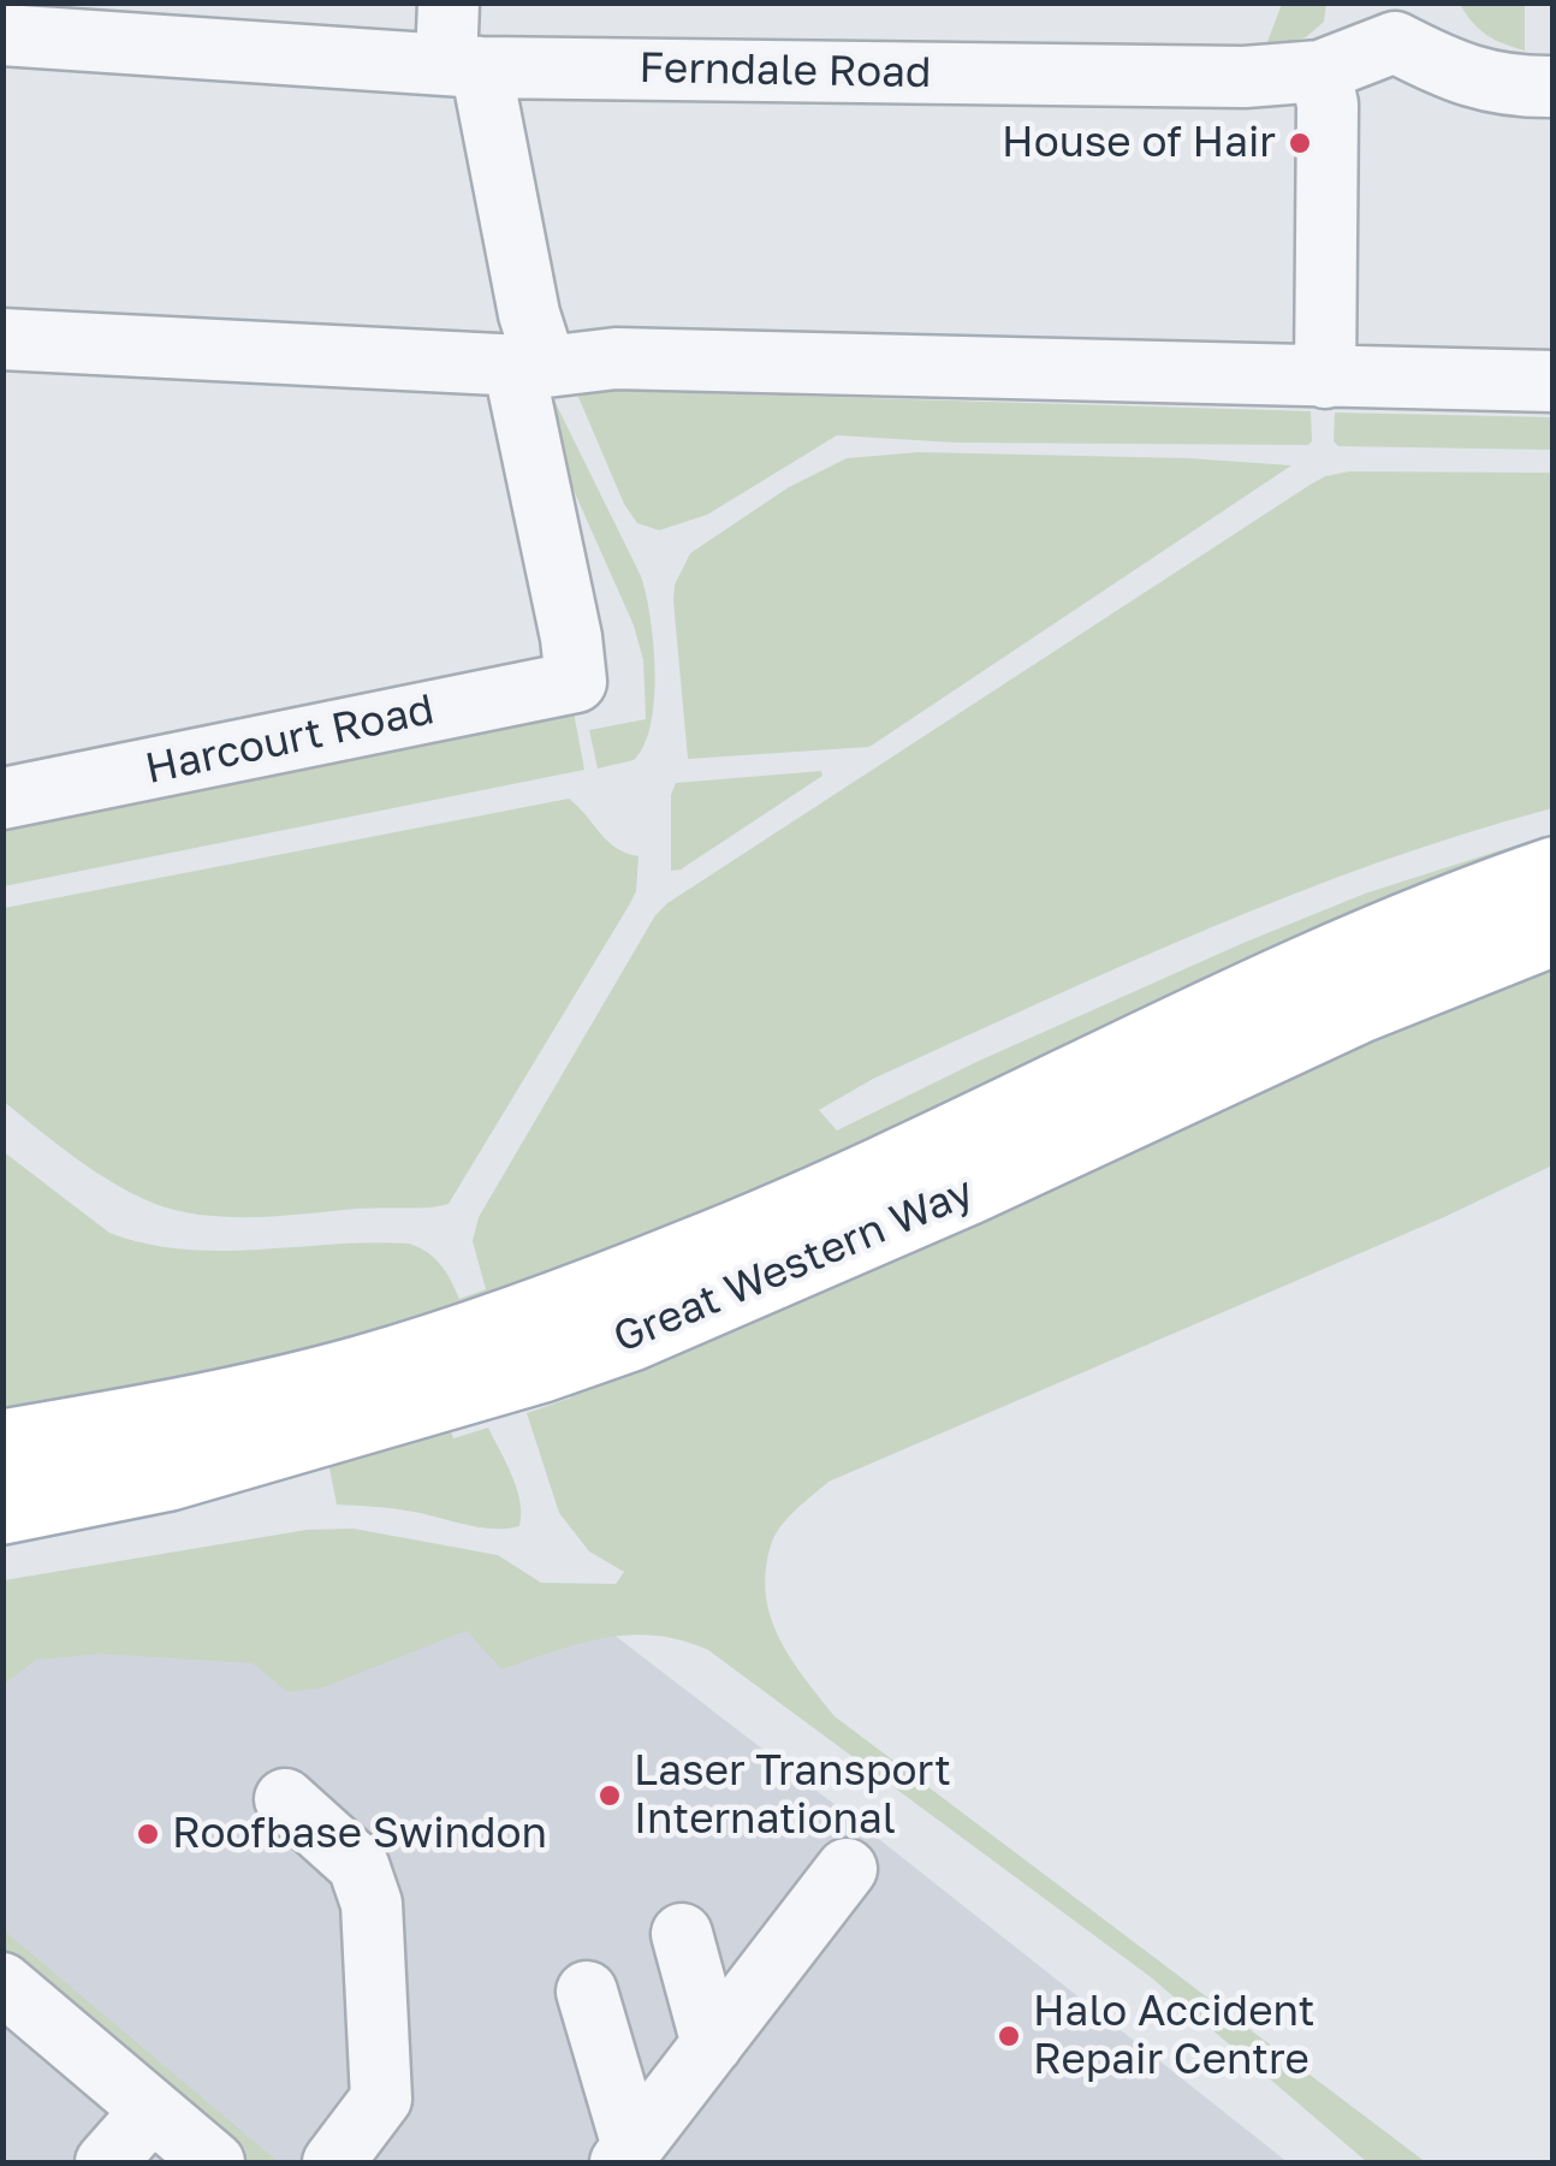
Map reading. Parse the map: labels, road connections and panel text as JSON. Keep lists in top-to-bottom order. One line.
{"streets":{"main road":["Great Western Way"],"street":["Ferndale Road","Harcourt Road"]},"places":["House of Hair","Laser Transport International","Roofbase Swindon","Halo Accident Repair Centre"]}
